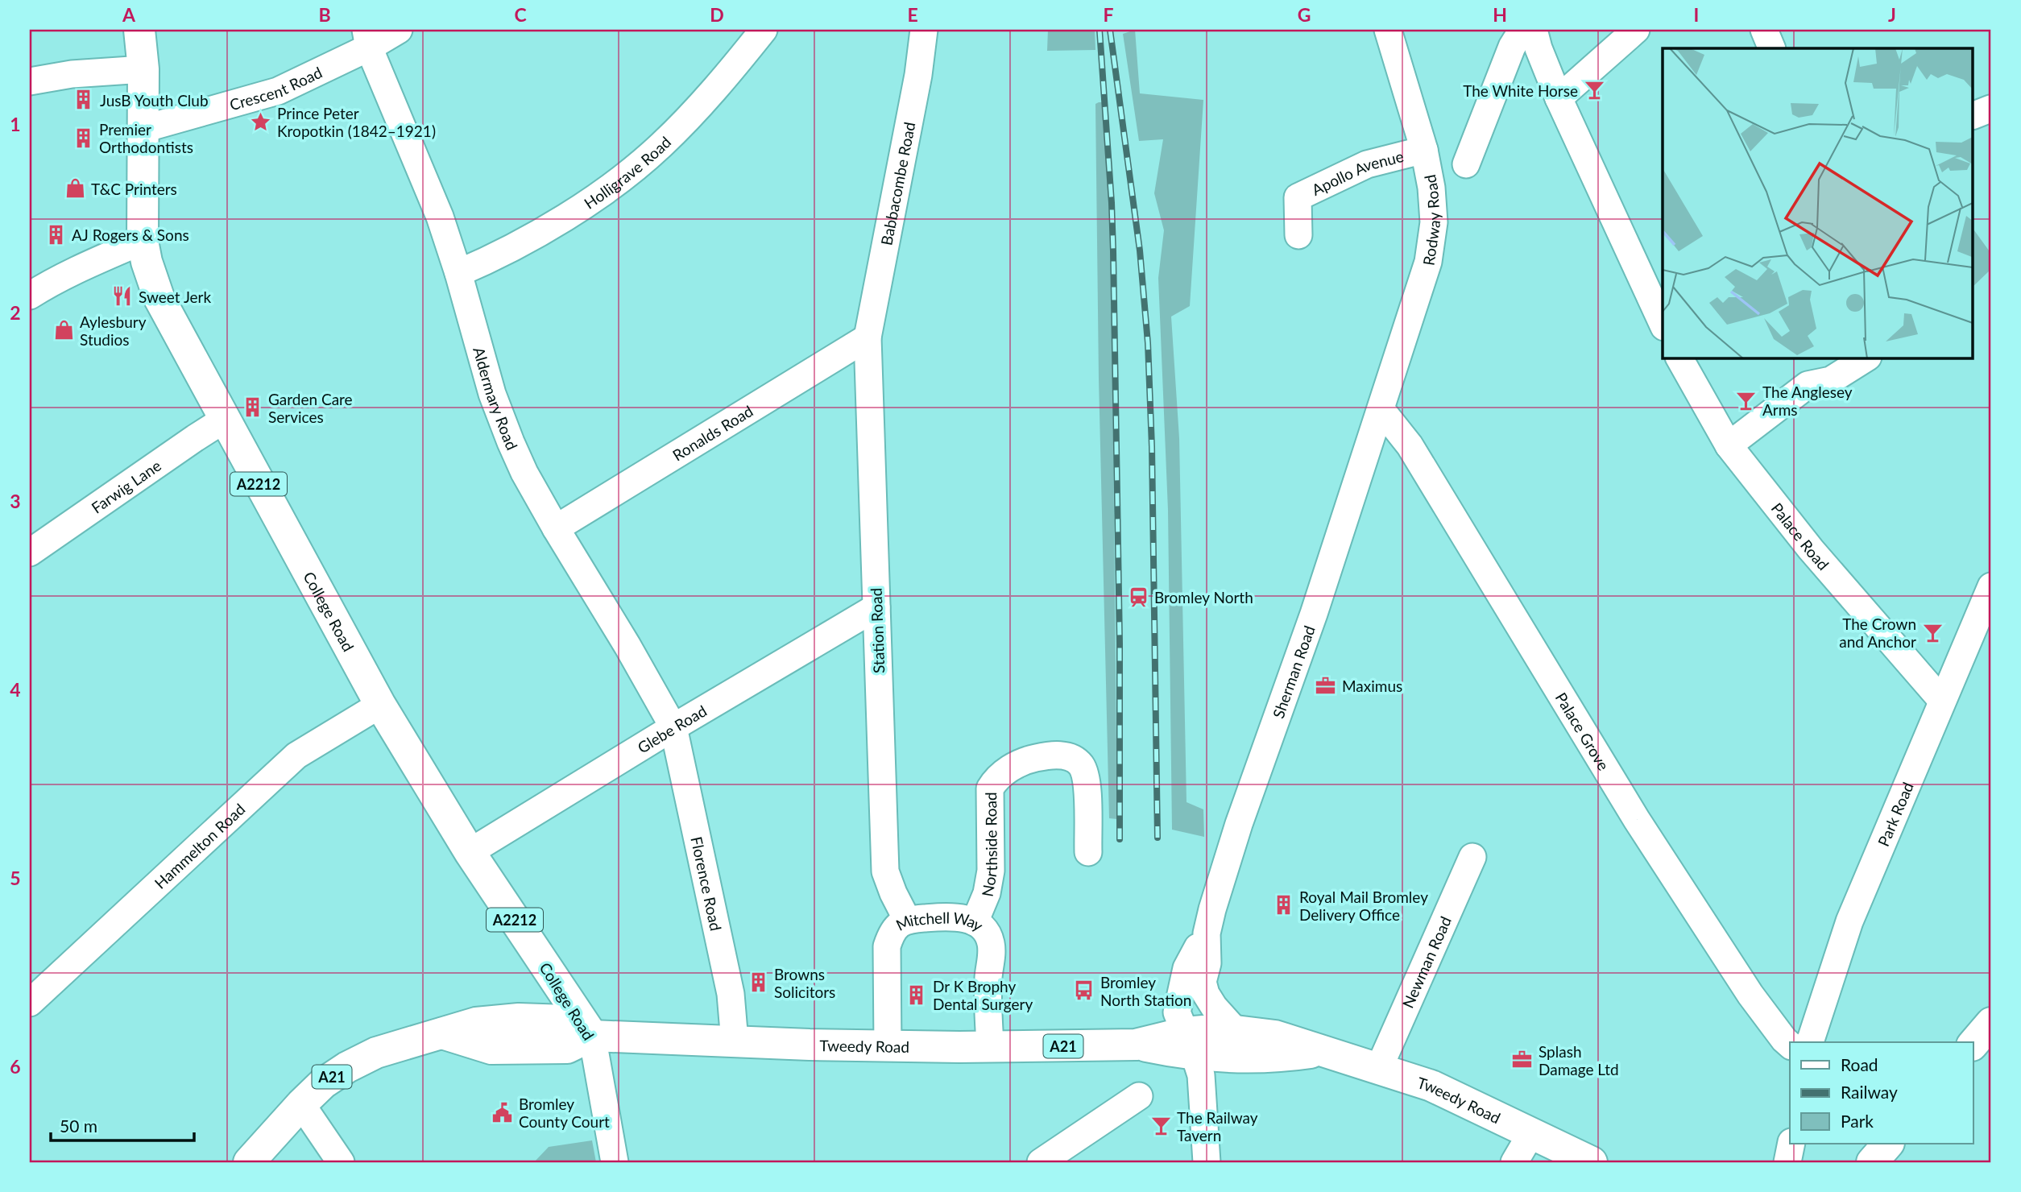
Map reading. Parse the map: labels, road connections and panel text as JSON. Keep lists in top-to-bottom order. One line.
{"streets":{"main road":["A2212","College Road","Tweedy Road","A21"],"street":["Crescent Road","Holligrave Road","Apollo Avenue","Babbacombe Road","Rodway Road","Aldermary Road","Ronalds Road","Farwig Lane","Palace Road","Station Road","Sherman Road","Glebe Road","Palace Grove","Park Road","Northside Road","Hammelton Road","Florence Road","Mitchell Way","Newman Road"]},"crossings":[["Crescent Road","Aldermary Road"],["Crescent Road","College Road"],["Holligrave Road","Aldermary Road"],["Apollo Avenue","Rodway Road"],["Babbacombe Road","Ronalds Road"],["Babbacombe Road","Station Road"],["Rodway Road","Sherman Road"],["Rodway Road","Palace Grove"],["Aldermary Road","Ronalds Road"],["Aldermary Road","Glebe Road"],["Aldermary Road","Florence Road"],["Ronalds Road","Station Road"],["Farwig Lane","College Road"],["Palace Road","Park Road"],["College Road","Glebe Road"],["College Road","Hammelton Road"],["College Road","Tweedy Road"],["Station Road","Glebe Road"],["Station Road","Mitchell Way"],["Sherman Road","Palace Grove"],["Sherman Road","Tweedy Road"],["Glebe Road","Florence Road"],["Northside Road","Mitchell Way"],["Florence Road","Tweedy Road"],["Mitchell Way","Tweedy Road"],["Newman Road","Tweedy Road"]],"places":{"bar":["The White Horse","The Anglesey Arms","The Crown and Anchor","The Railway Tavern"],"building":["JusB Youth Club","Premier Orthodontists","AJ Rogers & Sons","Garden Care Services","Royal Mail Bromley Delivery Office","Browns Solicitors","Dr K Brophy Dental Surgery"],"place":["Prince Peter Kropotkin (1842–1921)"],"shop":["T&C Printers","Aylesbury Studios"],"restaurant":["Sweet Jerk"],"station":["Bromley North"],"office":["Maximus","Splash Damage Ltd"],"bus stop":["Bromley North Station"],"public building":["Bromley County Court"]},"legend":["Road","Railway","Park"],"scale_bar":"50 m","grid":{"columns":["A","B","C","D","E","F","G","H","I","J"],"rows":["1","2","3","4","5","6"]}}
